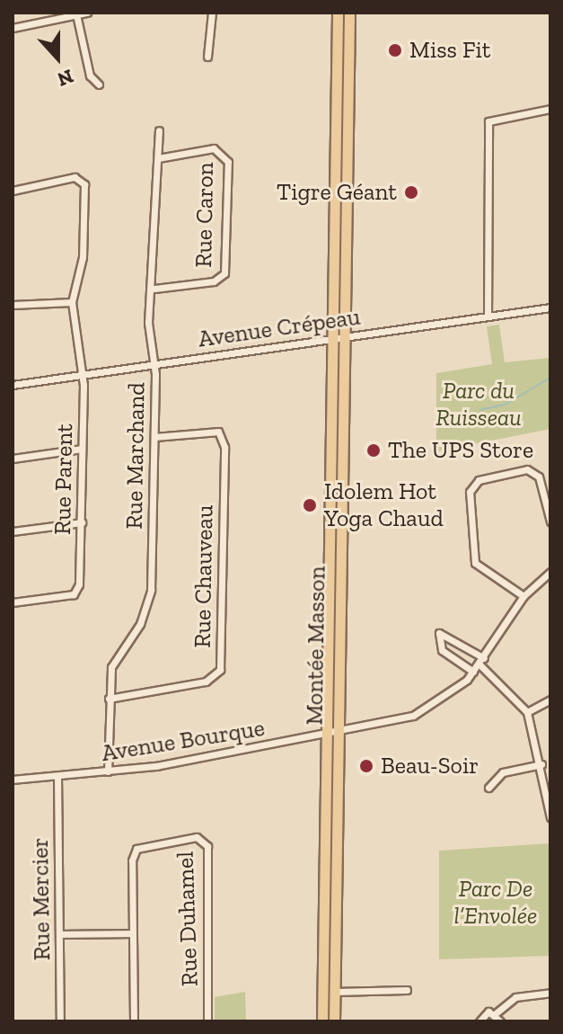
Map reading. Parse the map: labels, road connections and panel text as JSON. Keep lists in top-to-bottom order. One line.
{"streets":{"main road":["Montée Masson"],"street":["Rue Caron","Avenue Crépeau","Rue Marchand","Rue Parent","Rue Chauveau","Avenue Bourque","Rue Mercier","Rue Duhamel"]},"crossings":[["Rue Caron","Rue Marchand"],["Avenue Crépeau","Rue Marchand"],["Avenue Crépeau","Rue Parent"],["Avenue Crépeau","Montée Masson"],["Rue Marchand","Rue Chauveau"],["Rue Marchand","Avenue Bourque"],["Montée Masson","Avenue Bourque"],["Avenue Bourque","Rue Mercier"]],"parks":["Parc du Ruisseau","Parc De l’Envolée"],"places":["Miss Fit","Tigre Géant","The UPS Store","Idolem Hot Yoga Chaud","Beau-Soir"],"north":"bottom"}
